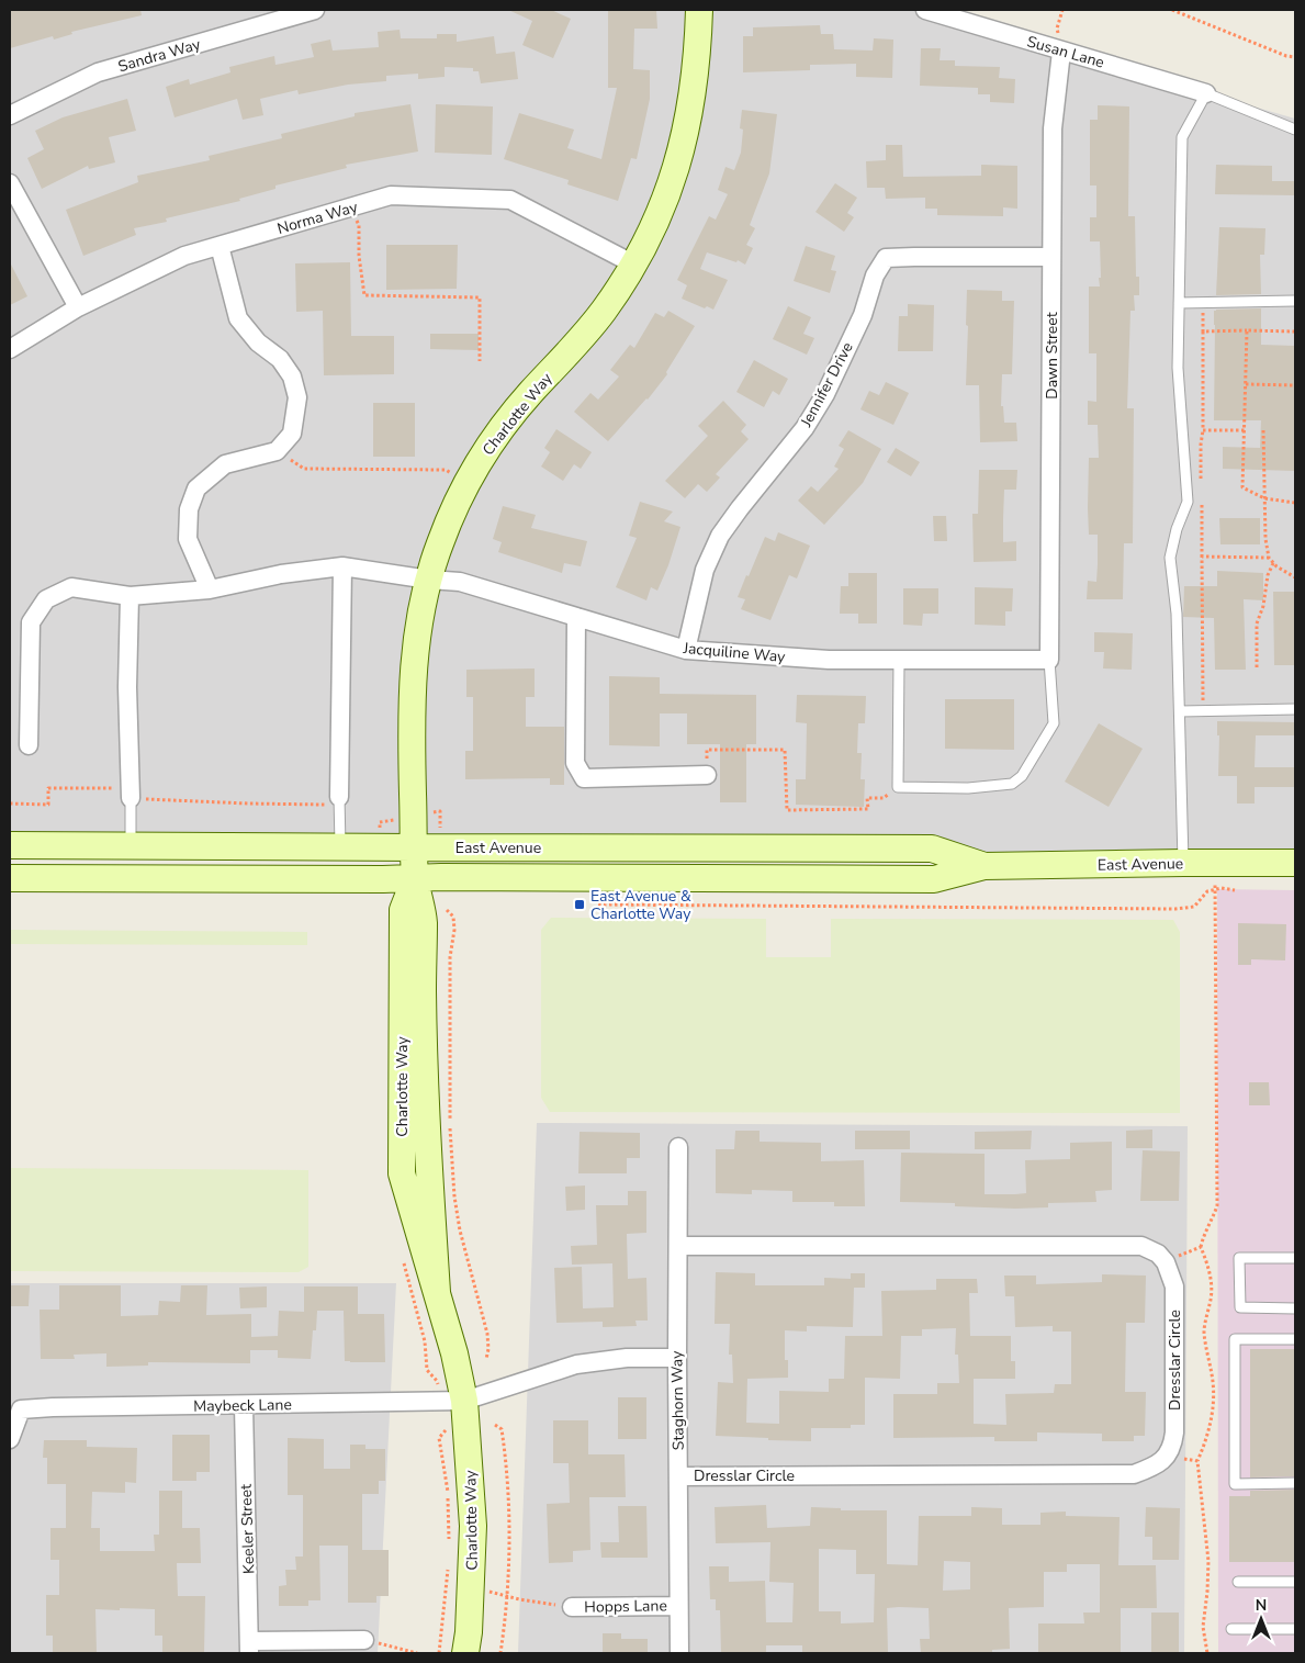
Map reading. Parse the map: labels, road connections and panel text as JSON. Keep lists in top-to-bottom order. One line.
{"streets":{"main road":["Charlotte Way","East Avenue"],"street":["Susan Lane","Sandra Way","Norma Way","Dawn Street","Jennifer Drive","Jacquiline Way","Dresslar Circle","Staghorn Way","Maybeck Lane","Keeler Street","Hopps Lane"]},"crossings":[["Susan Lane","Dawn Street"],["Norma Way","Charlotte Way"],["Dawn Street","Jennifer Drive"],["Dawn Street","Jacquiline Way"],["Jennifer Drive","Jacquiline Way"],["Charlotte Way","Jacquiline Way"],["Charlotte Way","East Avenue"],["Charlotte Way","Maybeck Lane"],["Dresslar Circle","Staghorn Way"],["Staghorn Way","Maybeck Lane"],["Staghorn Way","Hopps Lane"],["Maybeck Lane","Keeler Street"]],"places":{"transit":["East Avenue & Charlotte Way"]},"north":"top"}
